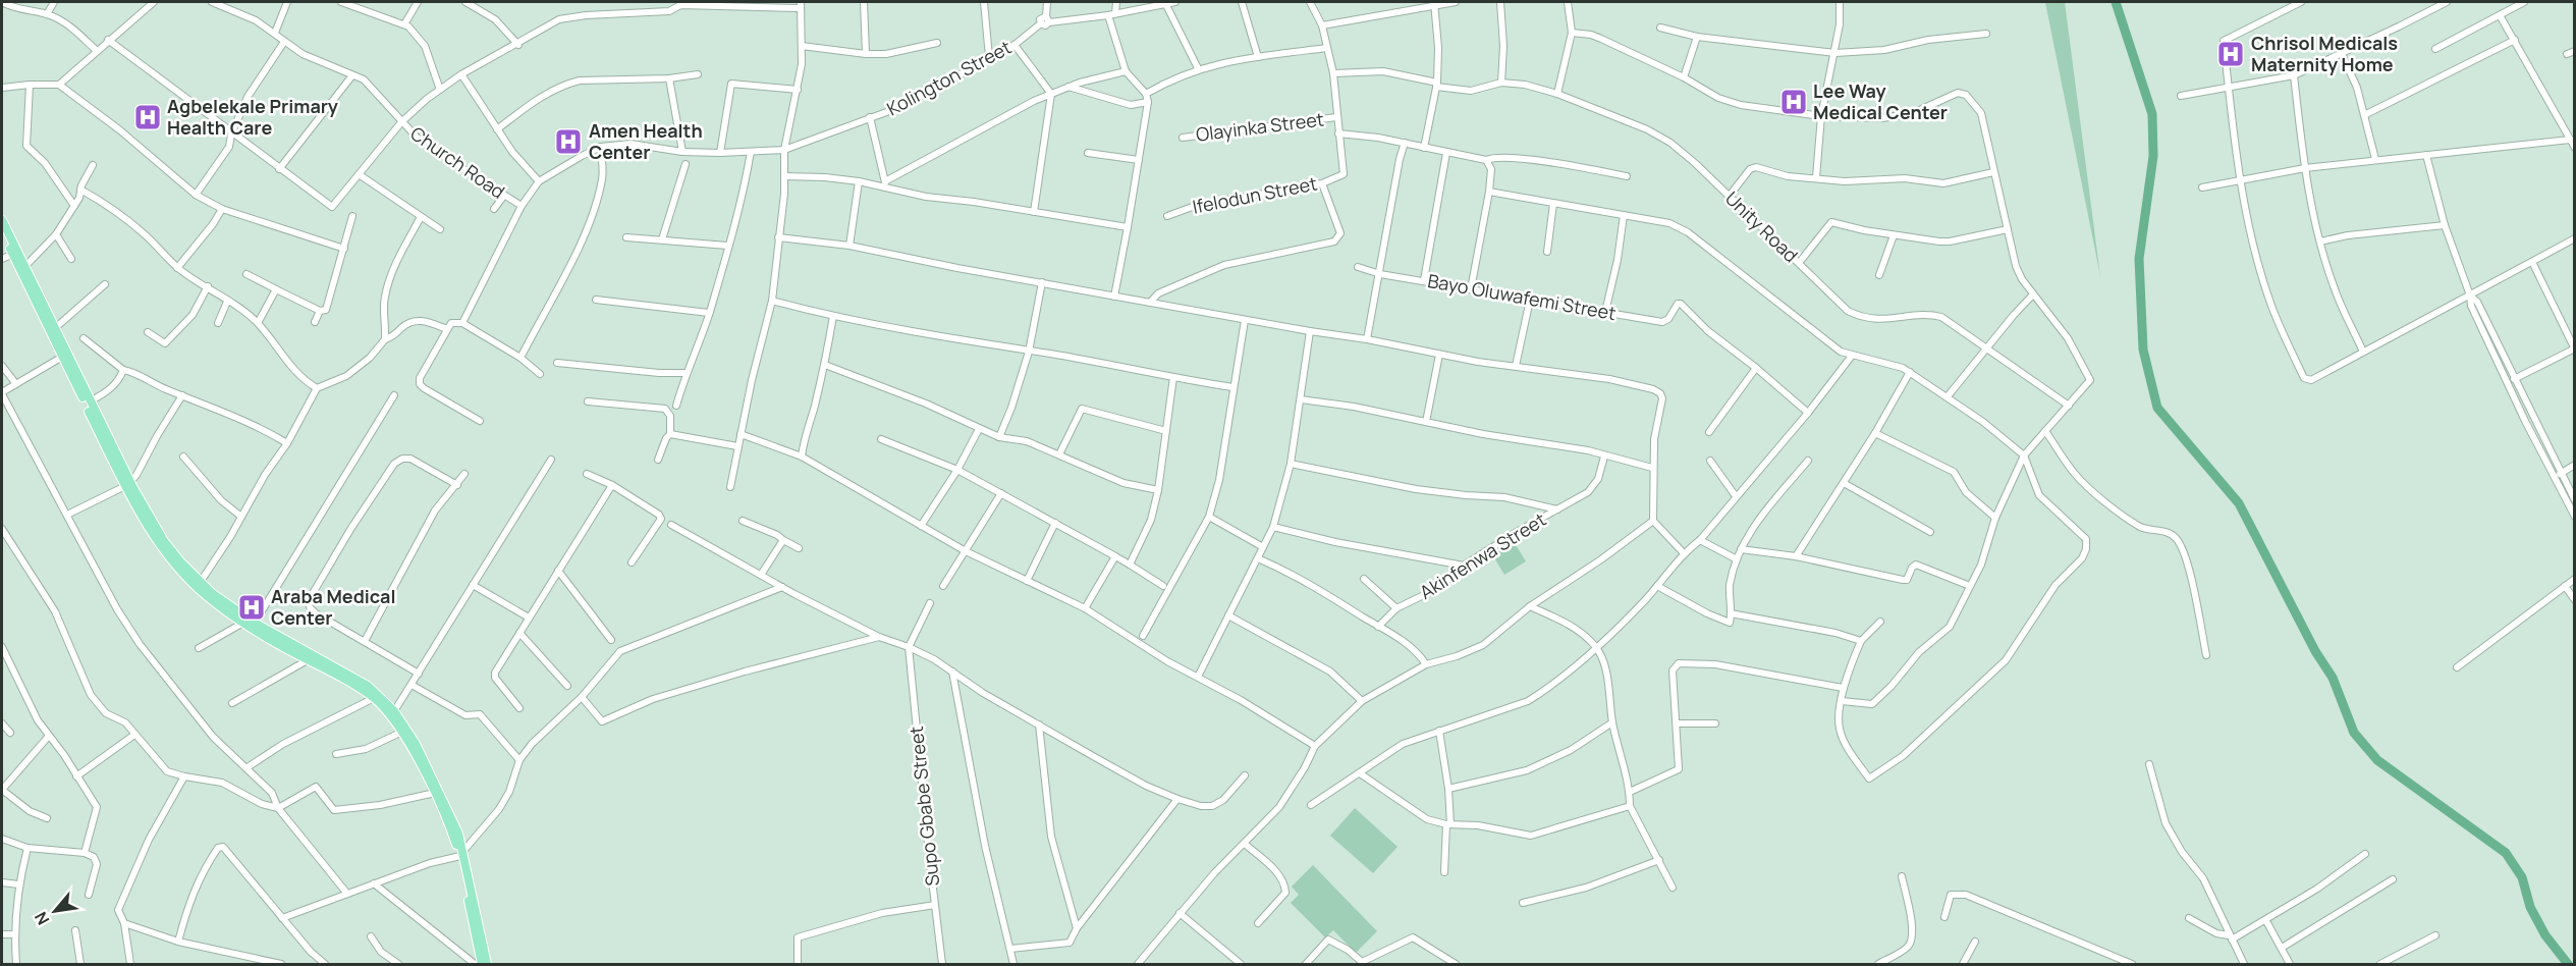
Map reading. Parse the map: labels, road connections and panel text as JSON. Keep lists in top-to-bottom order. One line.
{"streets":{"street":["Kolington Street","Olayinka Street","Church Road","Ifelodun Street","Unity Road","Bayo Oluwafemi Street","Akinfenwa Street","Supo Gbabe Street"]},"places":{"hospital":["Chrisol Medicals Maternity Home","Lee Way Medical Center","Agbelekale Primary Health Care","Amen Health Center","Araba Medical Center"]},"north":"bottom left"}
